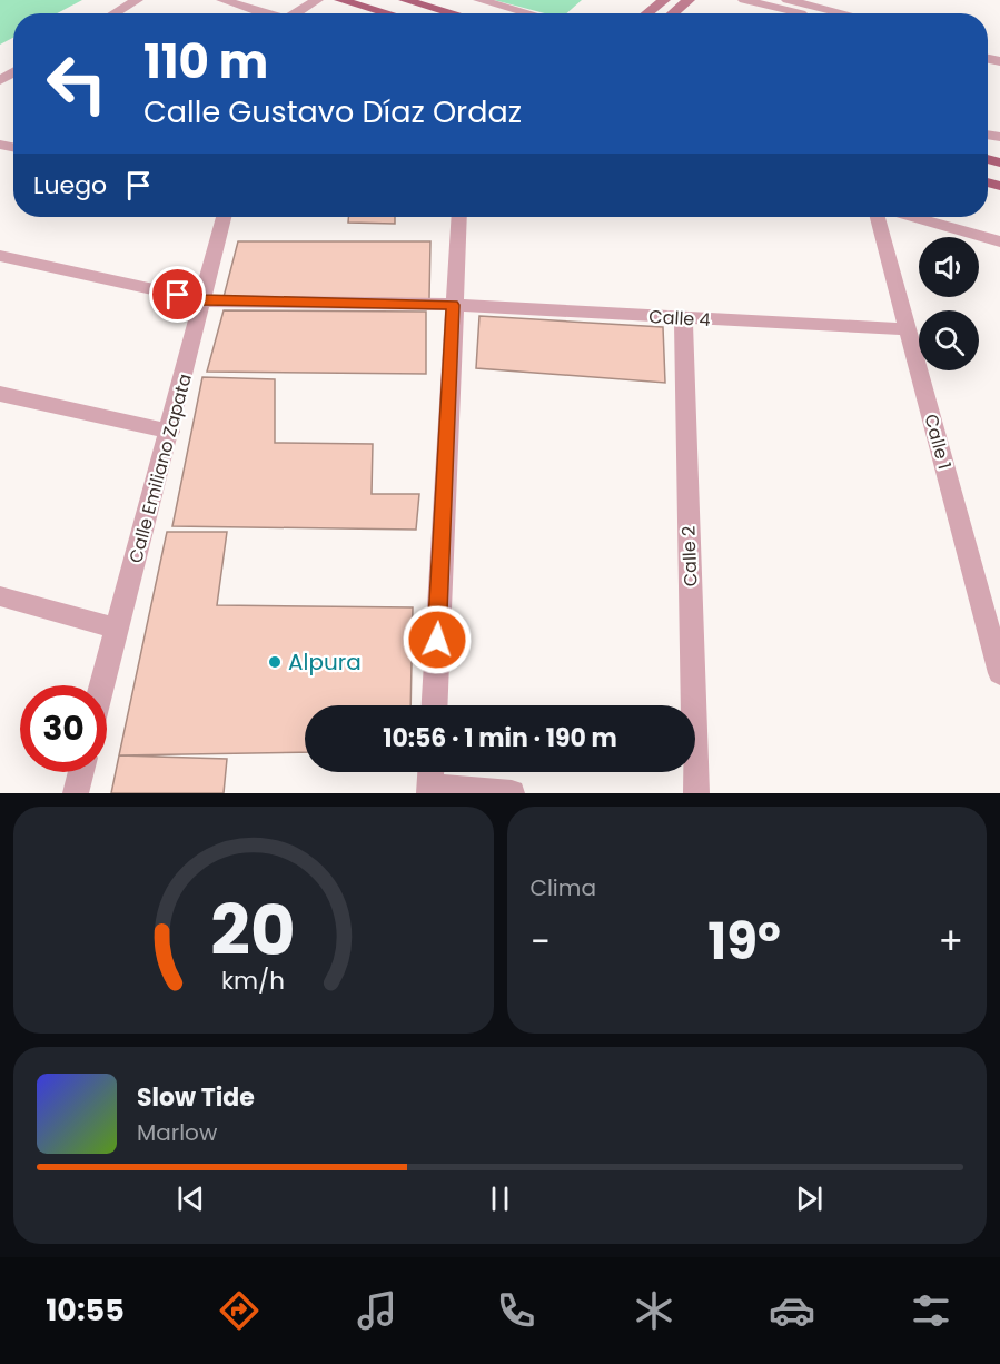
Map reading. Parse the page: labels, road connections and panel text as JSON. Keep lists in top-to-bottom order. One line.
{"streets":{"street":["Calle 4","Calle 1","Calle Emiliano Zapata","Calle 2"]},"crossings":[["Calle 4","Calle 1"],["Calle 4","Calle Emiliano Zapata"],["Calle 4","Calle 2"]],"places":["Alpura"],"page":{"turn":["110 m","Calle Gustavo Díaz Ordaz"],"then":"Luego","limit":"30","trip":"10:56 · 1 min · 190 m","tile":"Clima","heat":["−","19°","+"],"song":["Slow Tide","Marlow"],"tabs":"10:55","gauge":["20","km/h"]}}
